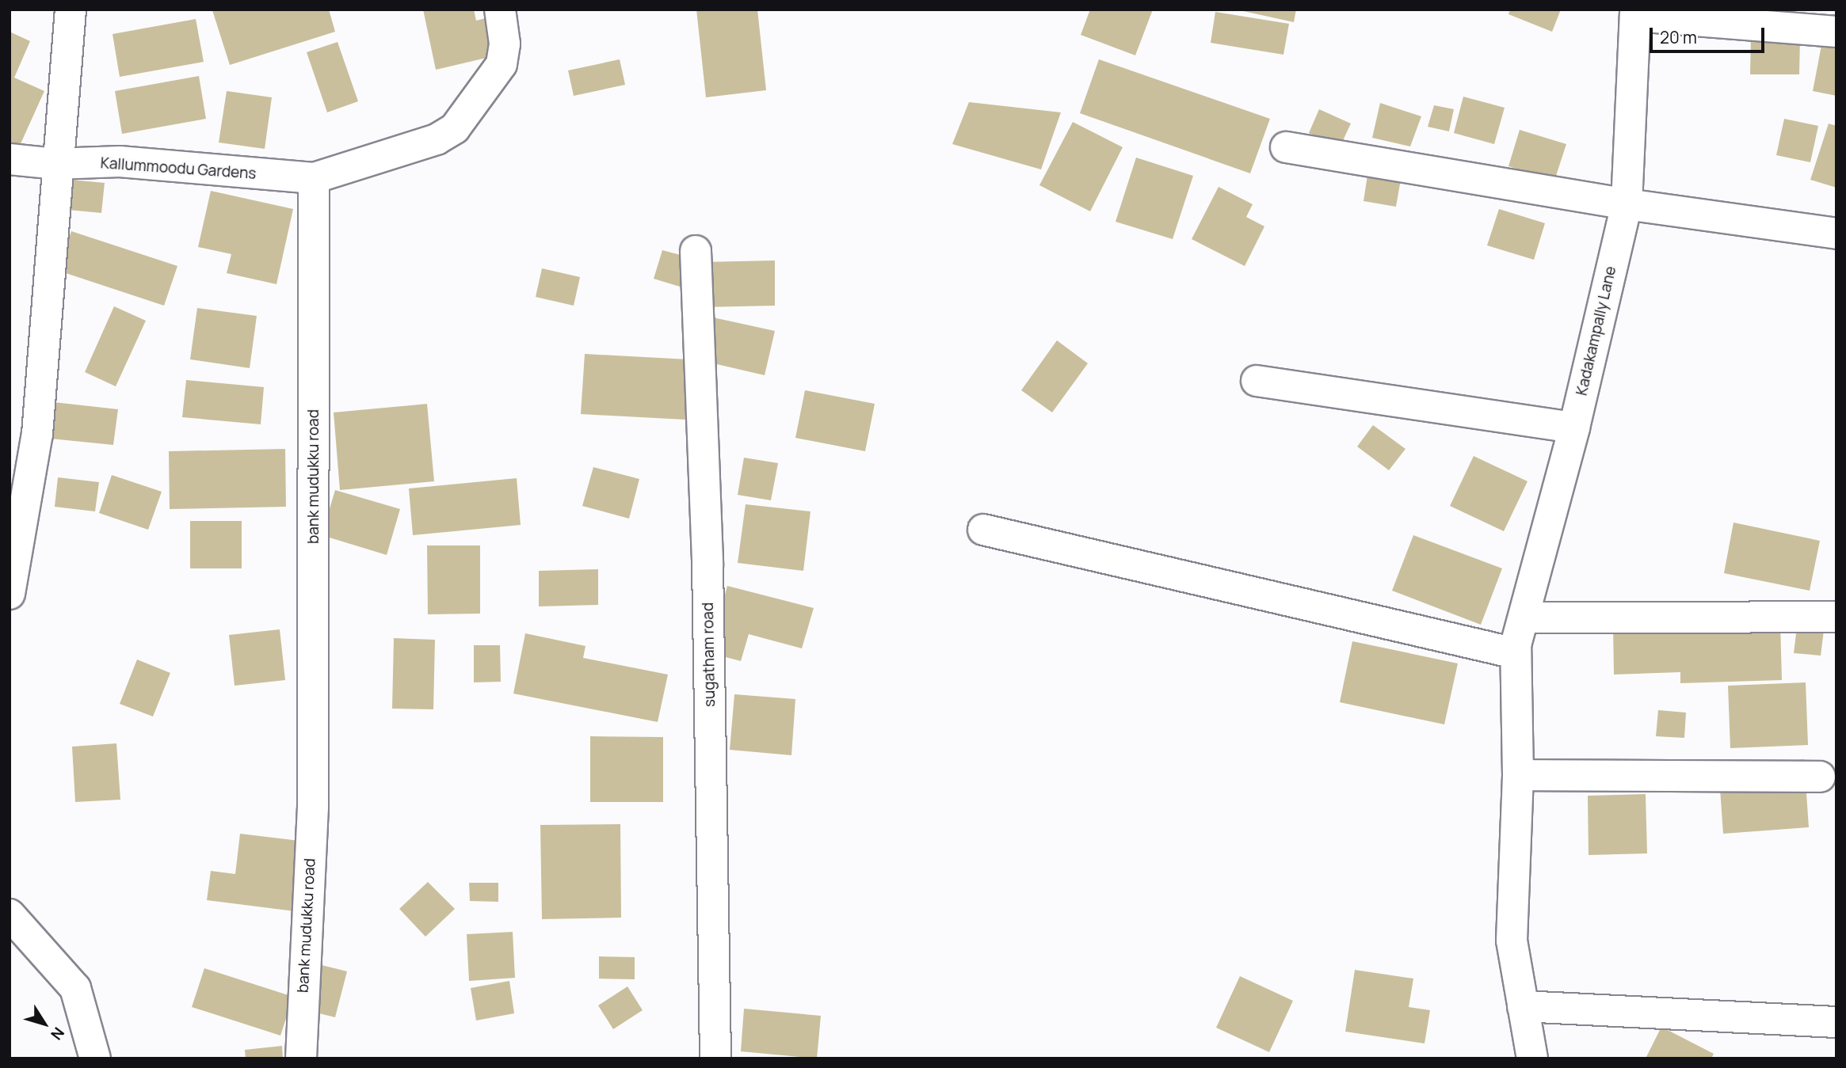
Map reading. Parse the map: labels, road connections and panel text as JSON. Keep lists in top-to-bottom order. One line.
{"streets":{"street":["Kallummoodu Gardens","Kadakampally Lane","bank mudukku road","sugatham road"]},"crossings":[["Kallummoodu Gardens","bank mudukku road"]],"scale_bar":"20 m","north":"bottom right"}
